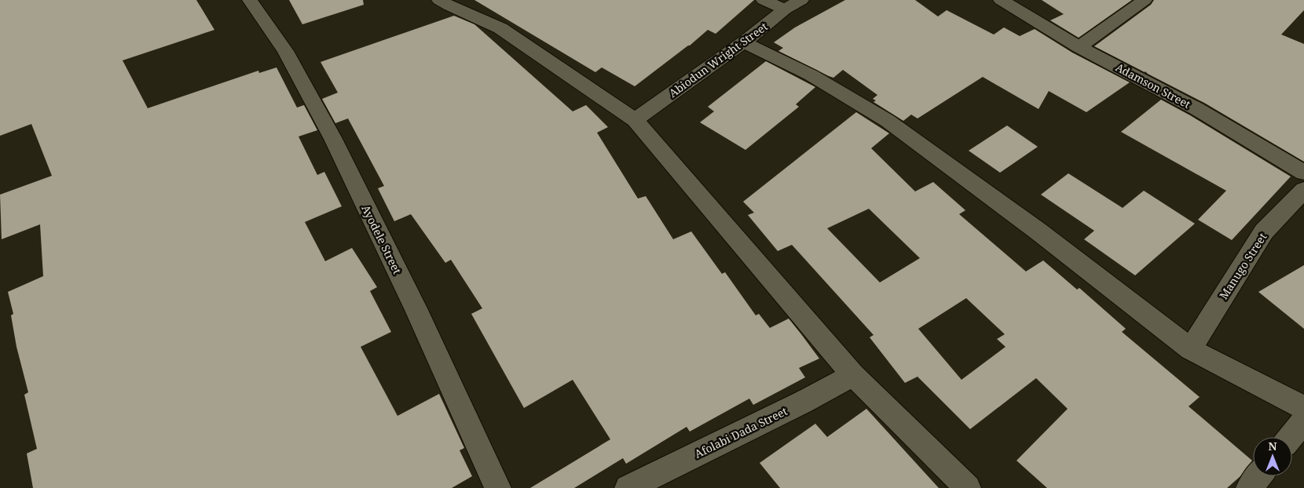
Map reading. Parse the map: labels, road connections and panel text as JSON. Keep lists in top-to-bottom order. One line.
{"streets":{"street":["Abiodun Wright Street","Adamson Street","Ayodele Street","Manugo Street","Afolabi Dada Street"]},"north":"top"}
